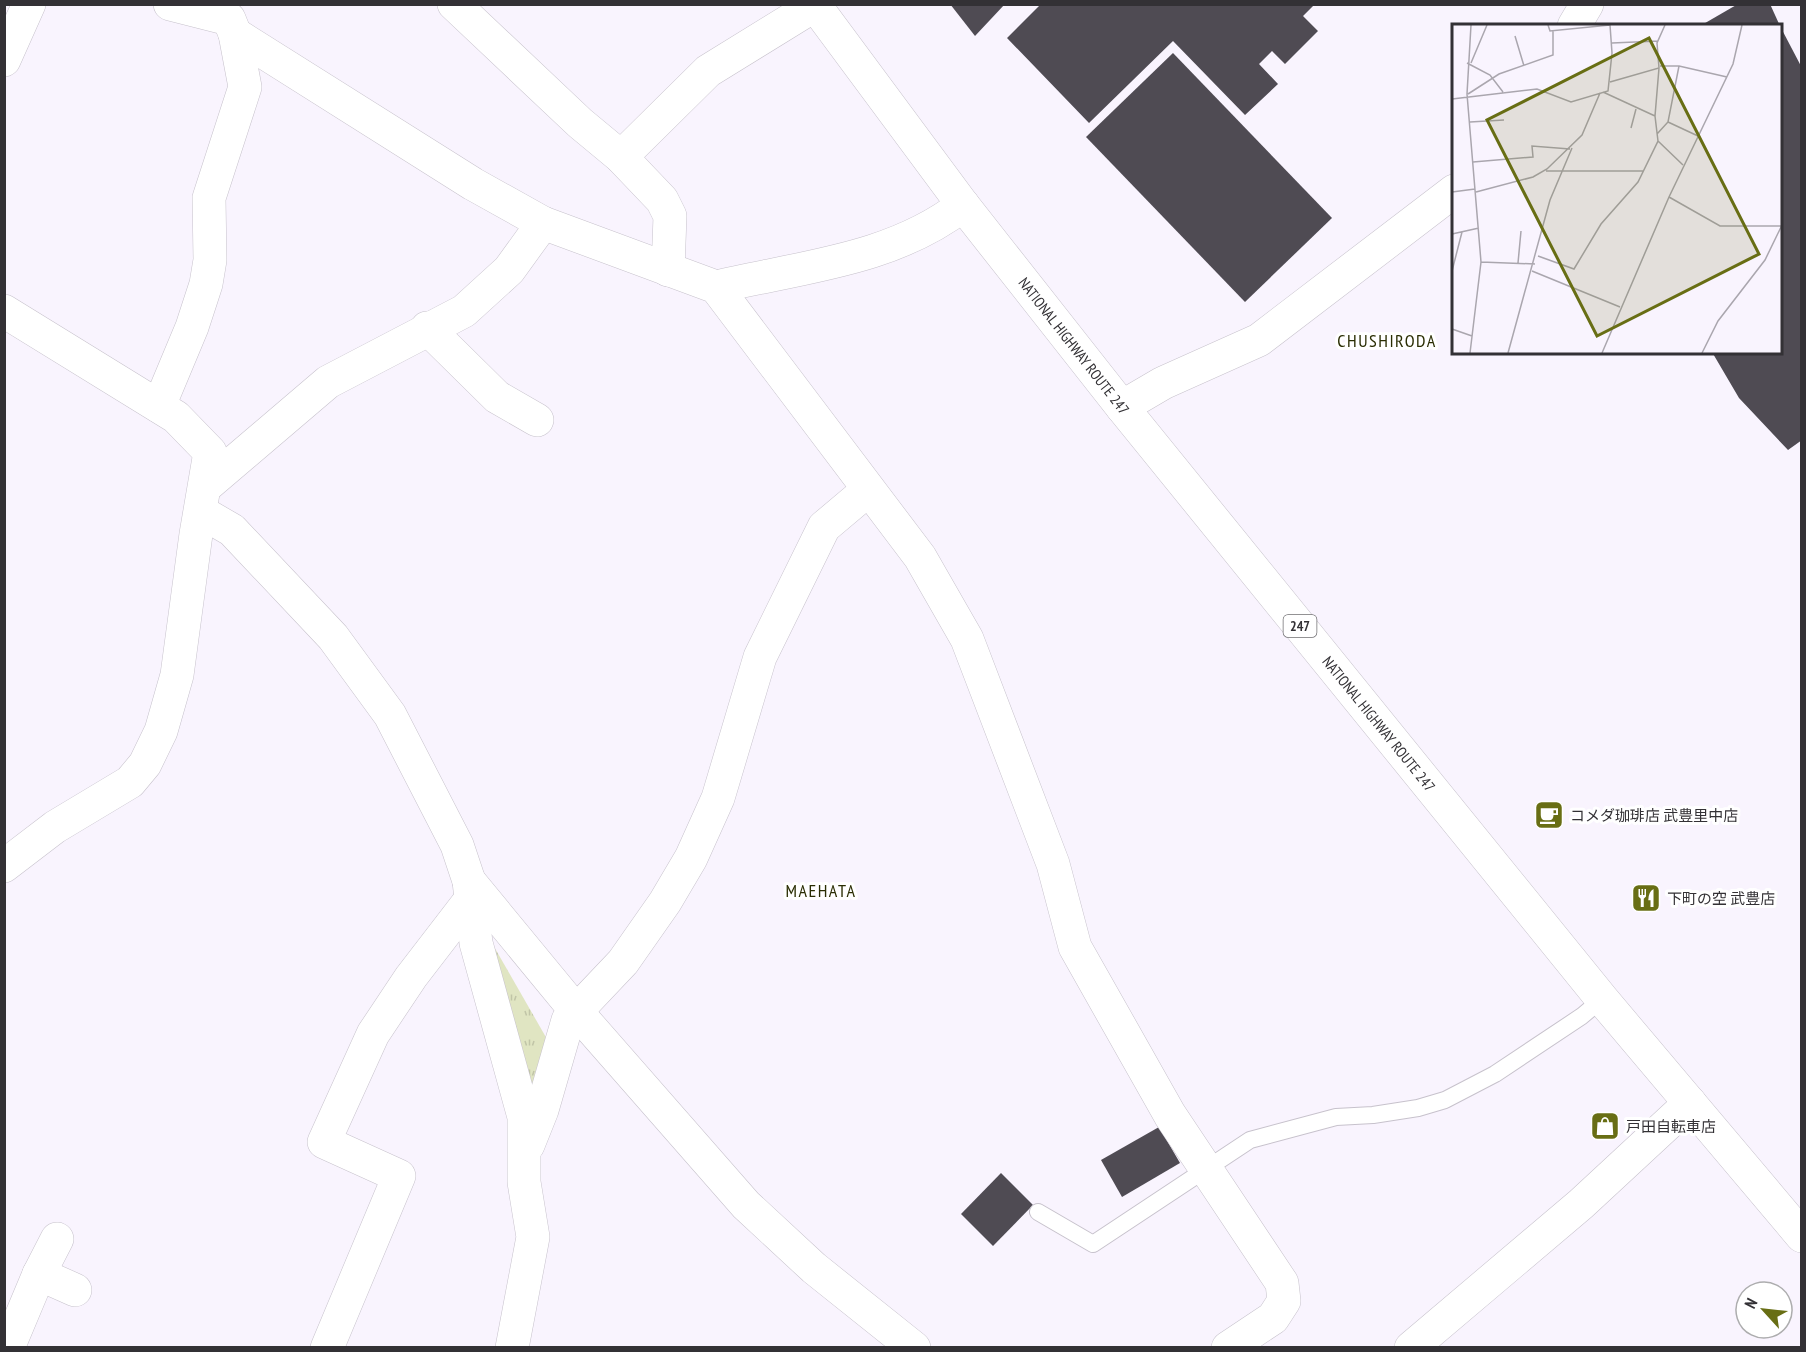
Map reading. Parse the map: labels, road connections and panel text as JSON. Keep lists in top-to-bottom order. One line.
{"streets":{"main road":["NATIONAL HIGHWAY ROUTE 247","247"]},"districts":["CHUSHIRODA","MAEHATA"],"places":{"cafe":["コメダ珈琲店 武豊里中店"],"restaurant":["下町の空 武豊店"],"shop":["戸田自転車店"]},"north":"top left"}
